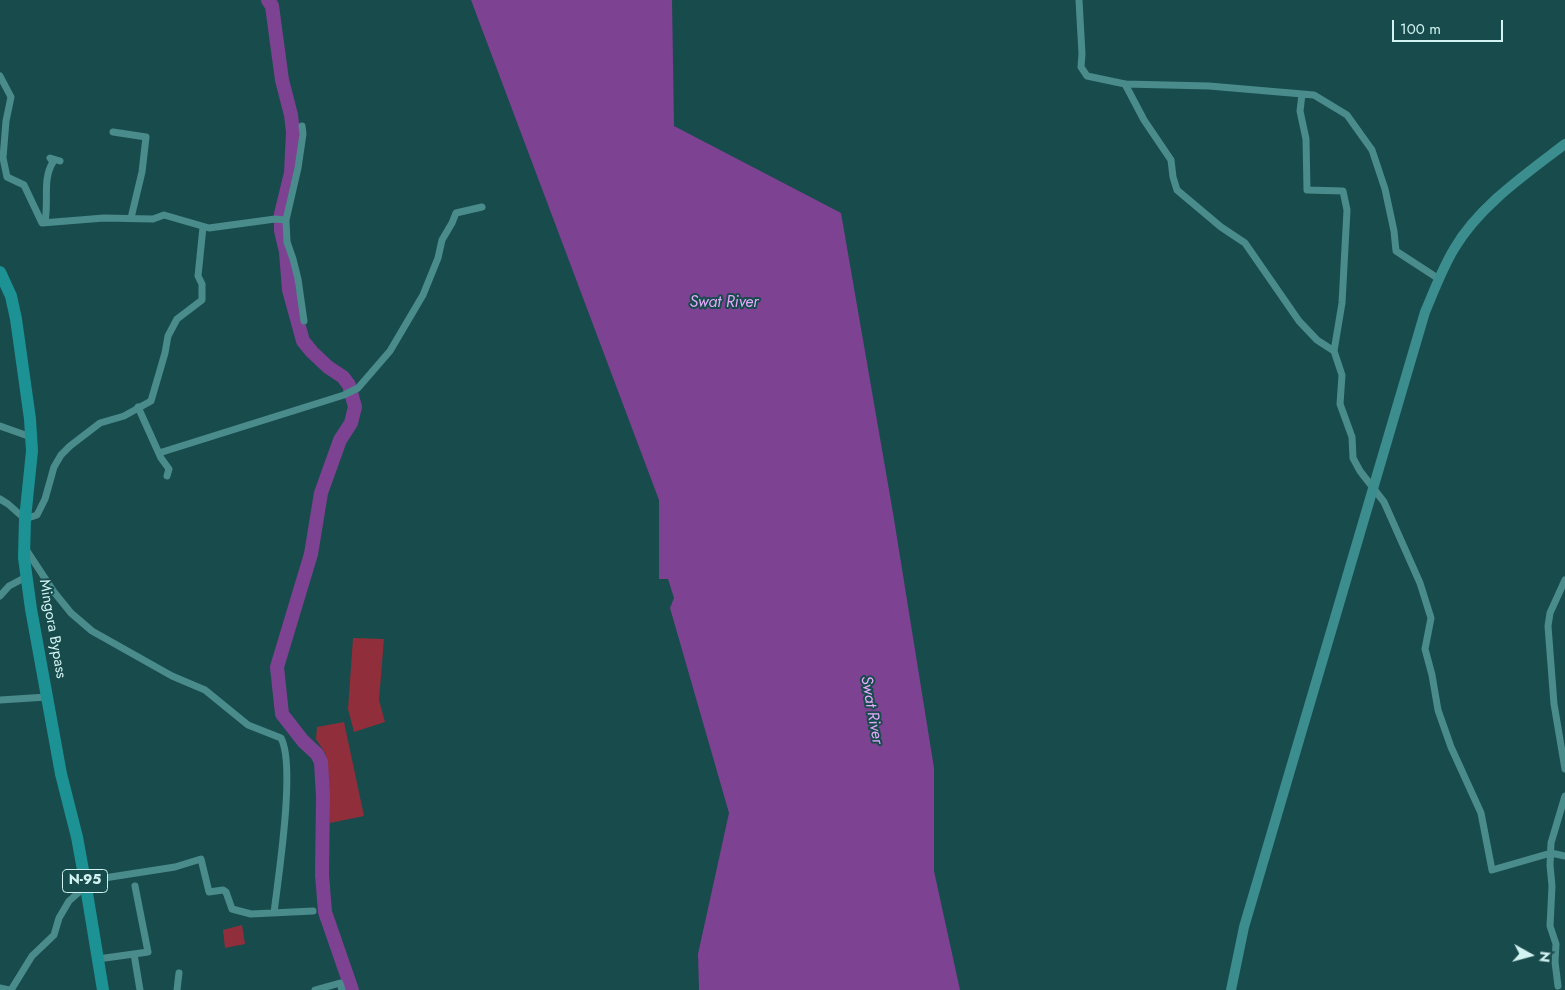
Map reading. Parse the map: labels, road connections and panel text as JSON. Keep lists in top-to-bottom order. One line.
{"streets":{"highway":["Mingora Bypass","N-95"]},"water":["Swat River"],"scale_bar":"100 m","north":"right"}
